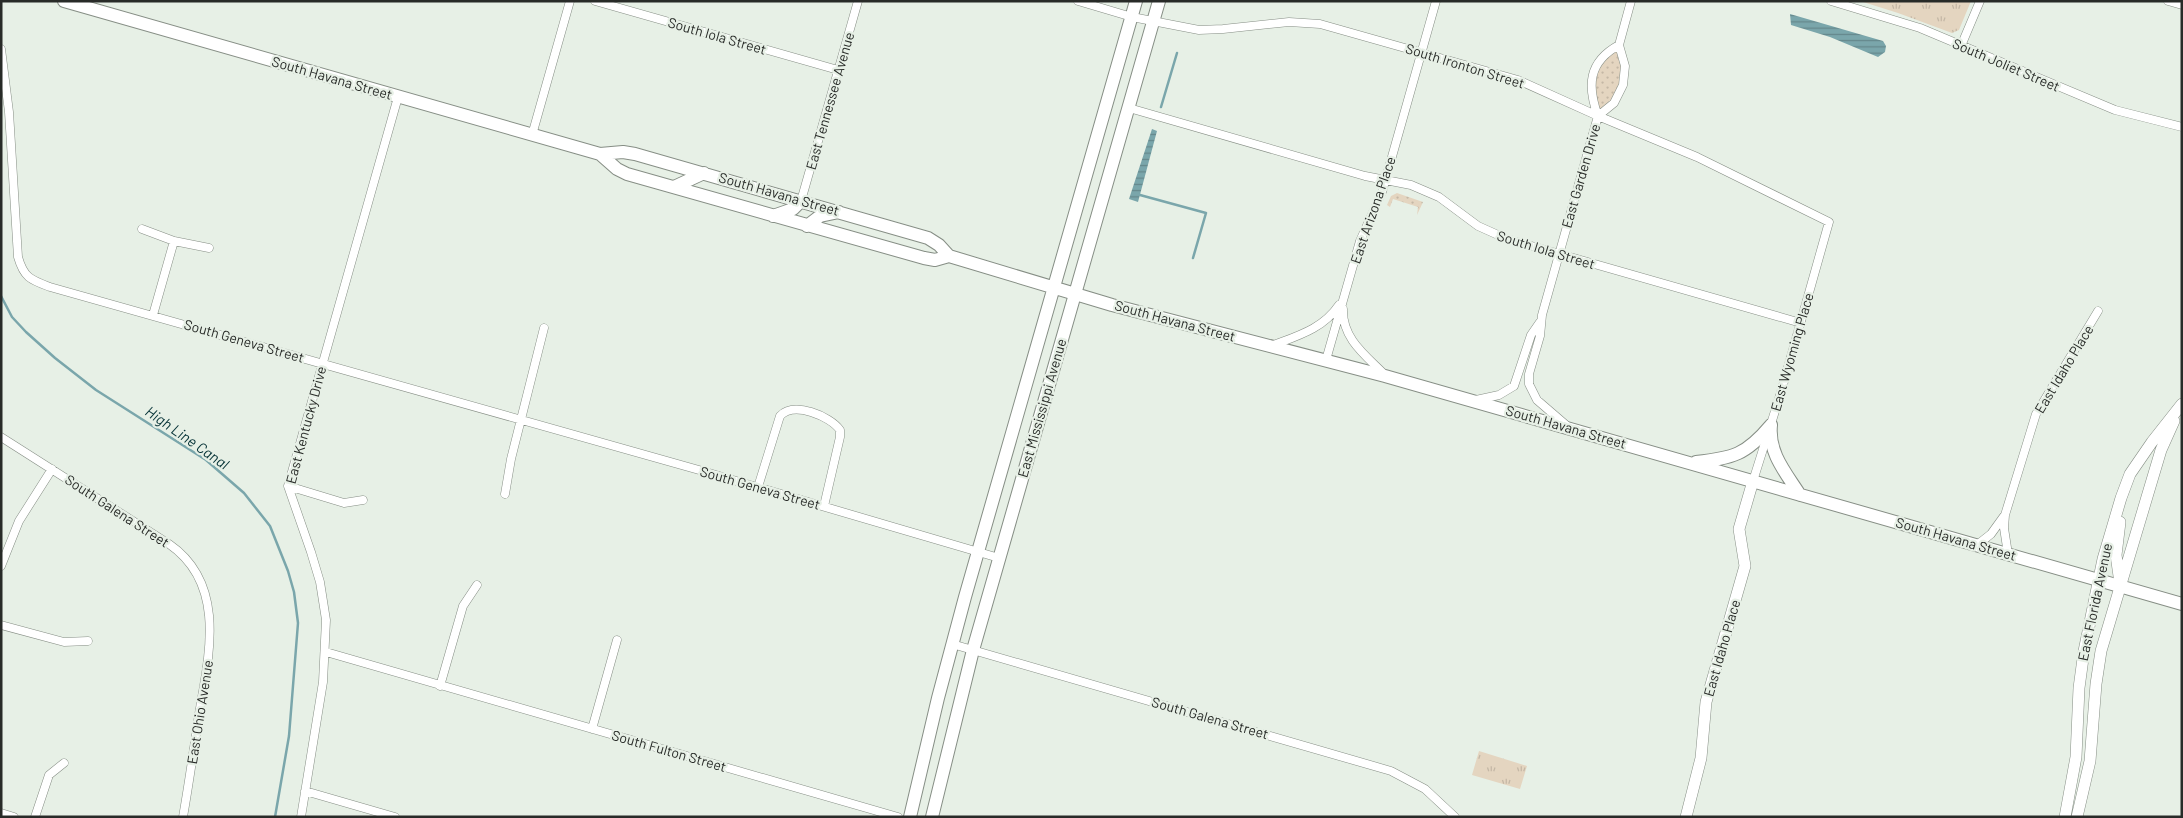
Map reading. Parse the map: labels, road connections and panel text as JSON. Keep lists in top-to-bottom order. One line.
{"streets":{"main road":["South Havana Street","East Mississippi Avenue"],"street":["South Iola Street","South Joliet Street","South Ironton Street","East Tennessee Avenue","East Garden Drive","East Arizona Place","South Geneva Street","East Wyoming Place","East Idaho Place","East Kentucky Drive","South Galena Street","East Florida Avenue","East Ohio Avenue","South Fulton Street"]},"crossings":[["South Iola Street","East Tennessee Avenue"],["South Iola Street","East Garden Drive"],["South Iola Street","East Arizona Place"],["South Iola Street","East Wyoming Place"],["South Iola Street","East Mississippi Avenue"],["South Ironton Street","East Garden Drive"],["South Ironton Street","East Arizona Place"],["South Ironton Street","East Wyoming Place"],["South Ironton Street","East Mississippi Avenue"],["South Havana Street","East Tennessee Avenue"],["South Havana Street","East Garden Drive"],["South Havana Street","East Arizona Place"],["South Havana Street","East Wyoming Place"],["South Havana Street","East Idaho Place"],["South Havana Street","East Mississippi Avenue"],["South Havana Street","East Kentucky Drive"],["South Havana Street","East Florida Avenue"],["South Geneva Street","East Mississippi Avenue"],["South Geneva Street","East Kentucky Drive"],["East Wyoming Place","East Idaho Place"],["East Mississippi Avenue","South Galena Street"],["East Kentucky Drive","South Fulton Street"],["South Galena Street","East Ohio Avenue"]],"water":["High Line Canal"]}
